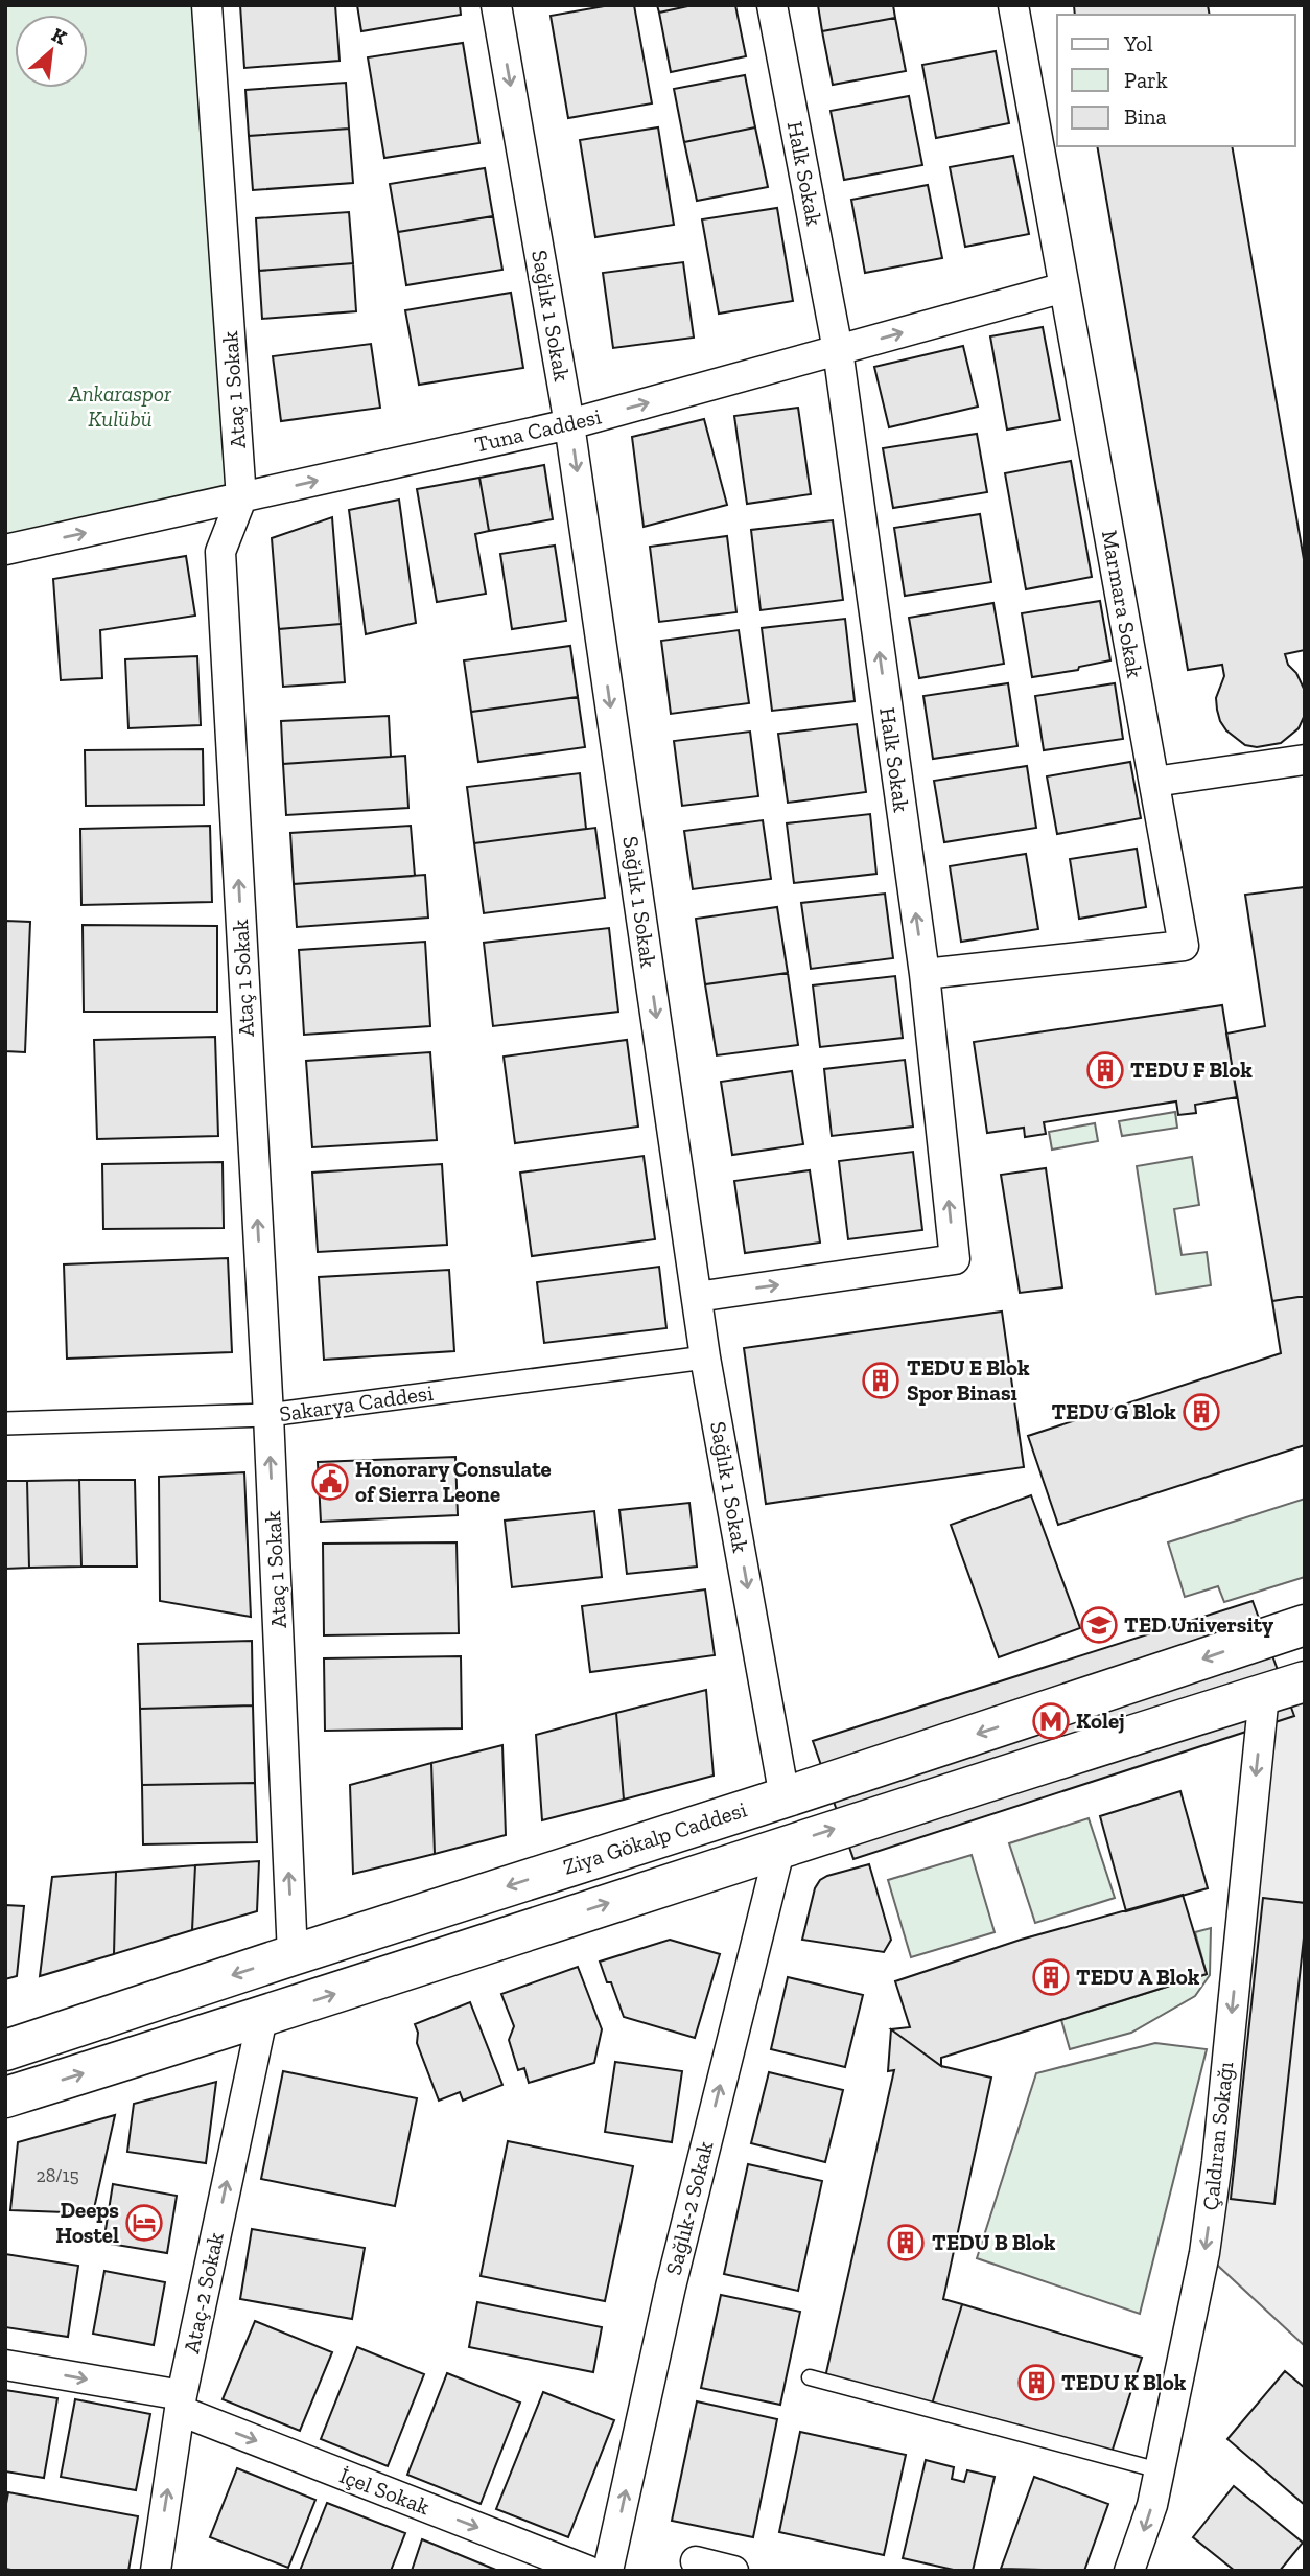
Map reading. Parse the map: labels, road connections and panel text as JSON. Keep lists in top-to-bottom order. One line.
{"streets":{"main road":["Ziya Gökalp Caddesi"],"street":["Halk Sokak","Sağlık 1 Sokak","Ataç 1 Sokak","Tuna Caddesi","Marmara Sokak","Sakarya Caddesi","Çaldıran Sokağı","Sağlık-2 Sokak","Ataç-2 Sokak","İçel Sokak"]},"crossings":[["Halk Sokak","Sağlık 1 Sokak"],["Halk Sokak","Tuna Caddesi"],["Halk Sokak","Marmara Sokak"],["Sağlık 1 Sokak","Tuna Caddesi"],["Sağlık 1 Sokak","Sakarya Caddesi"],["Sağlık 1 Sokak","Ziya Gökalp Caddesi"],["Ataç 1 Sokak","Tuna Caddesi"],["Ataç 1 Sokak","Sakarya Caddesi"],["Ataç 1 Sokak","Ziya Gökalp Caddesi"],["Tuna Caddesi","Marmara Sokak"],["Ataç-2 Sokak","İçel Sokak"]],"one_way":["Halk Sokak","Sağlık 1 Sokak","Ataç 1 Sokak","Tuna Caddesi","Çaldıran Sokağı","Sağlık-2 Sokak","Ataç-2 Sokak","İçel Sokak"],"parks":["Ankaraspor Kulübü"],"places":{"building":["TEDU F Blok","TEDU E Blok Spor Binası","TEDU G Blok","TEDU A Blok","TEDU B Blok","TEDU K Blok"],"public building":["Honorary Consulate of Sierra Leone"],"school or university":["TED University"],"metro station":["Kolej"],"hotel":["Deeps Hostel"]},"house_numbers":["28/15"],"legend":["Yol","Park","Bina"],"north":"top right"}
